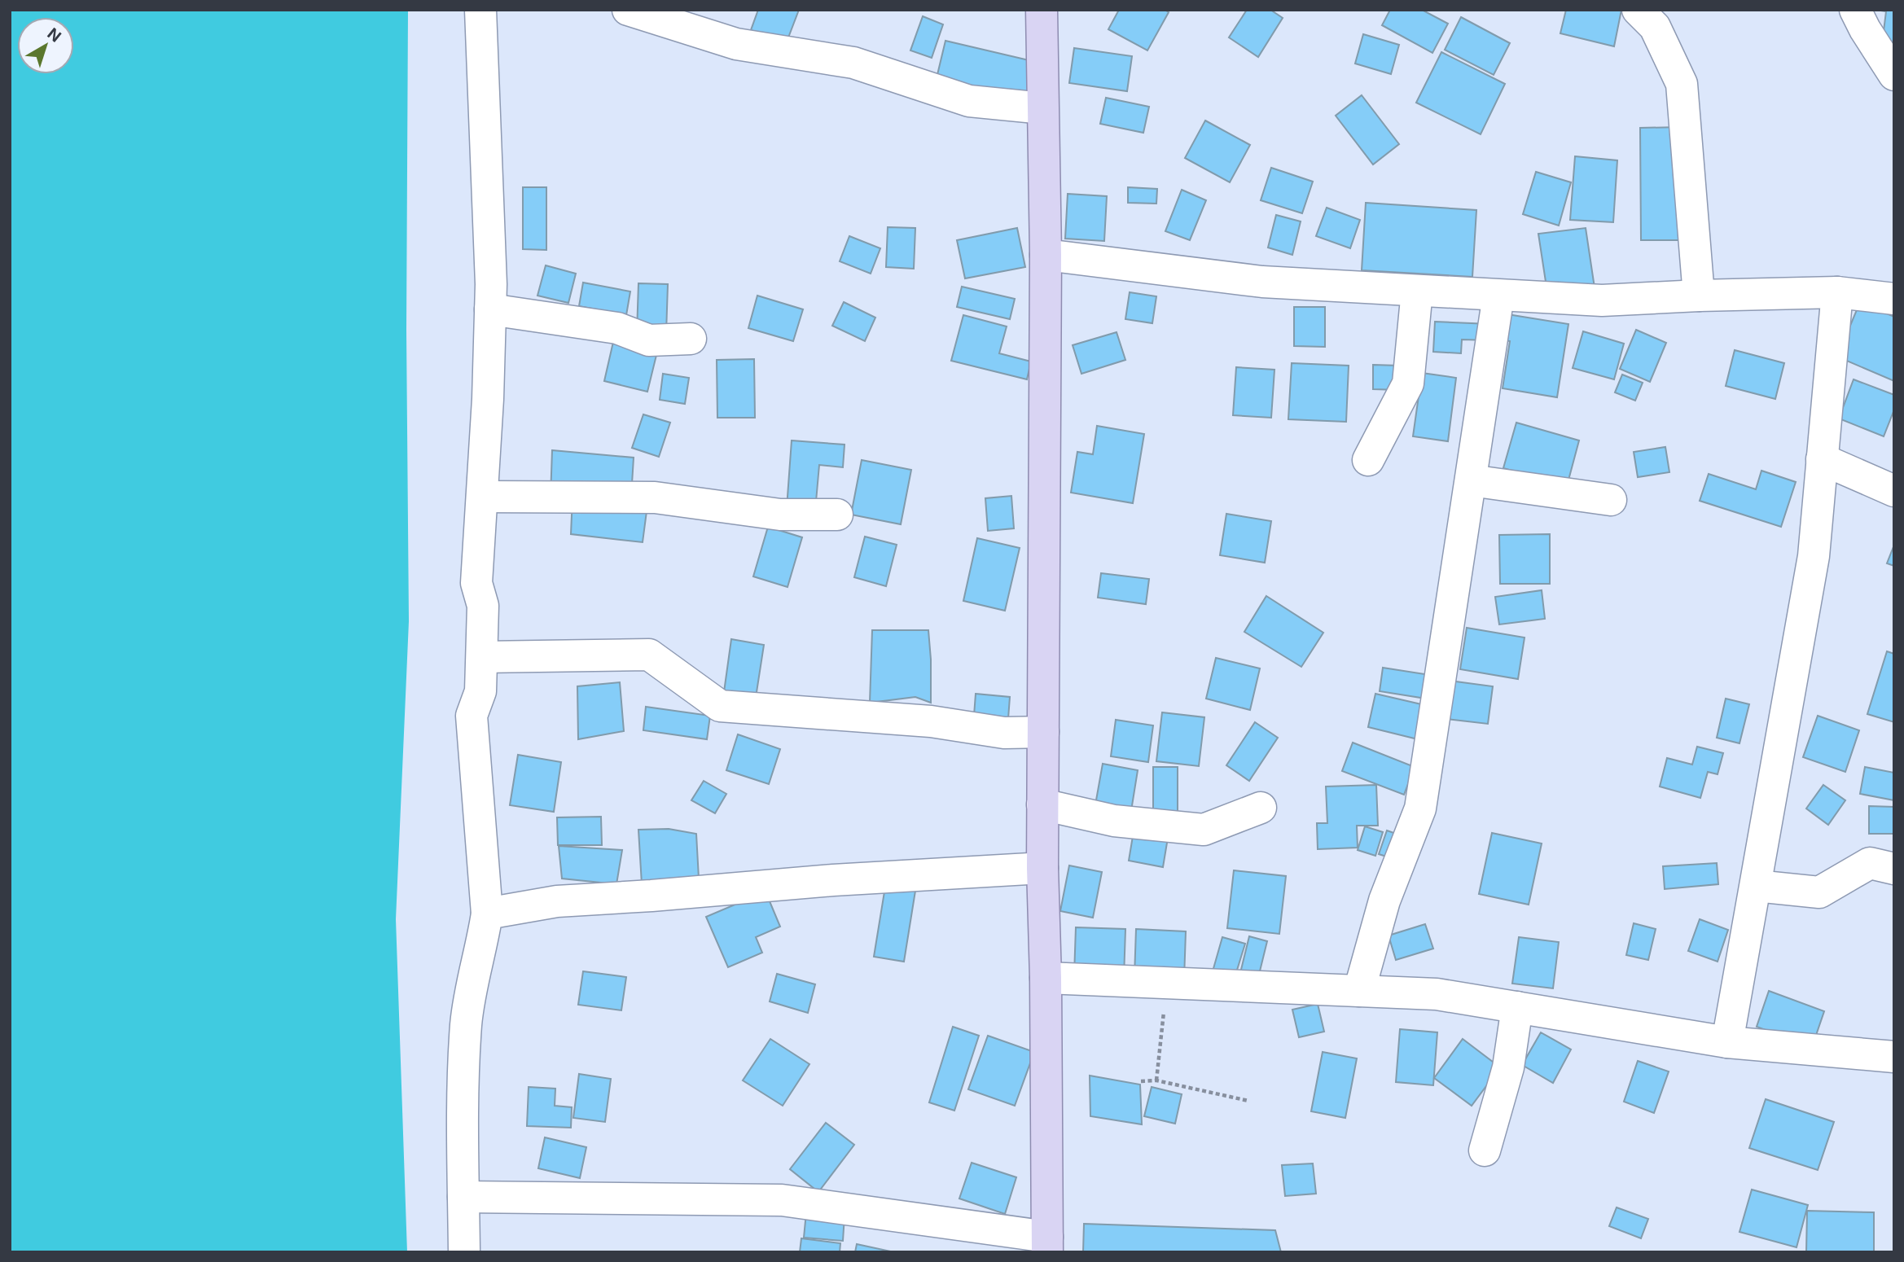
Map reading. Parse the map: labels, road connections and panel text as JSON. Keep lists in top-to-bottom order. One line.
{"north":"top right"}
